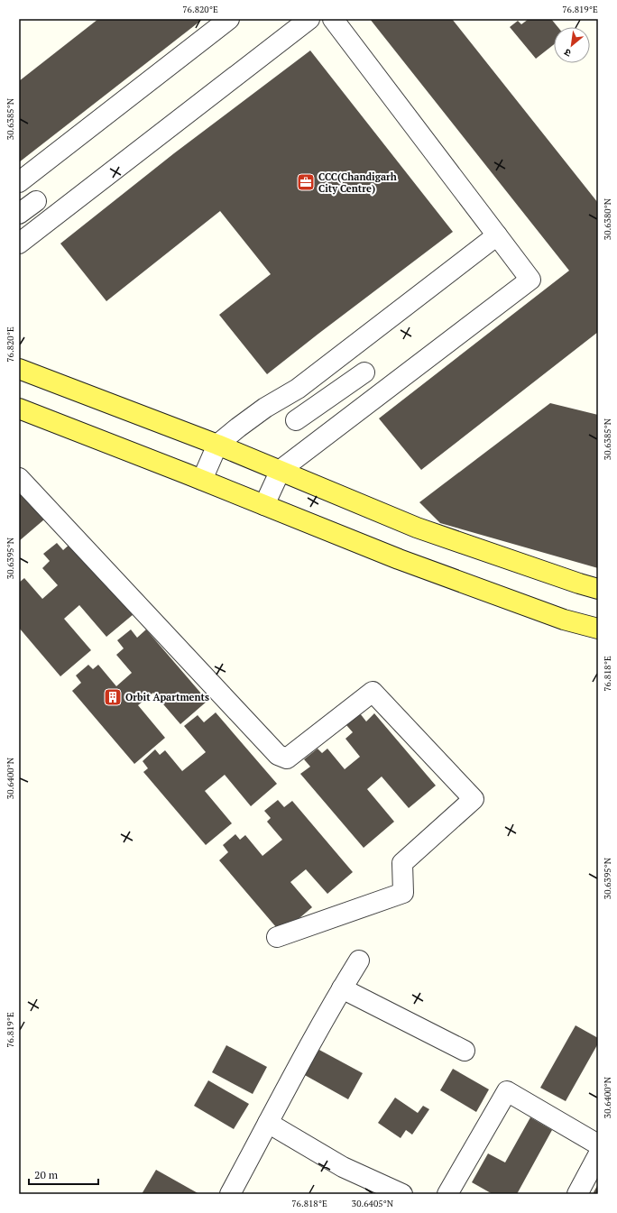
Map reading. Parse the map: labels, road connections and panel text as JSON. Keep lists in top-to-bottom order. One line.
{"places":{"office":["CCC(Chandigarh City Centre)"],"building":["Orbit Apartments"]},"scale_bar":"20 m","north":"bottom left","coordinates":["76.820°E","76.819°E","30.6385°N","30.6380°N","30.6395°N","76.818°E","30.6400°N","30.6405°N"]}
